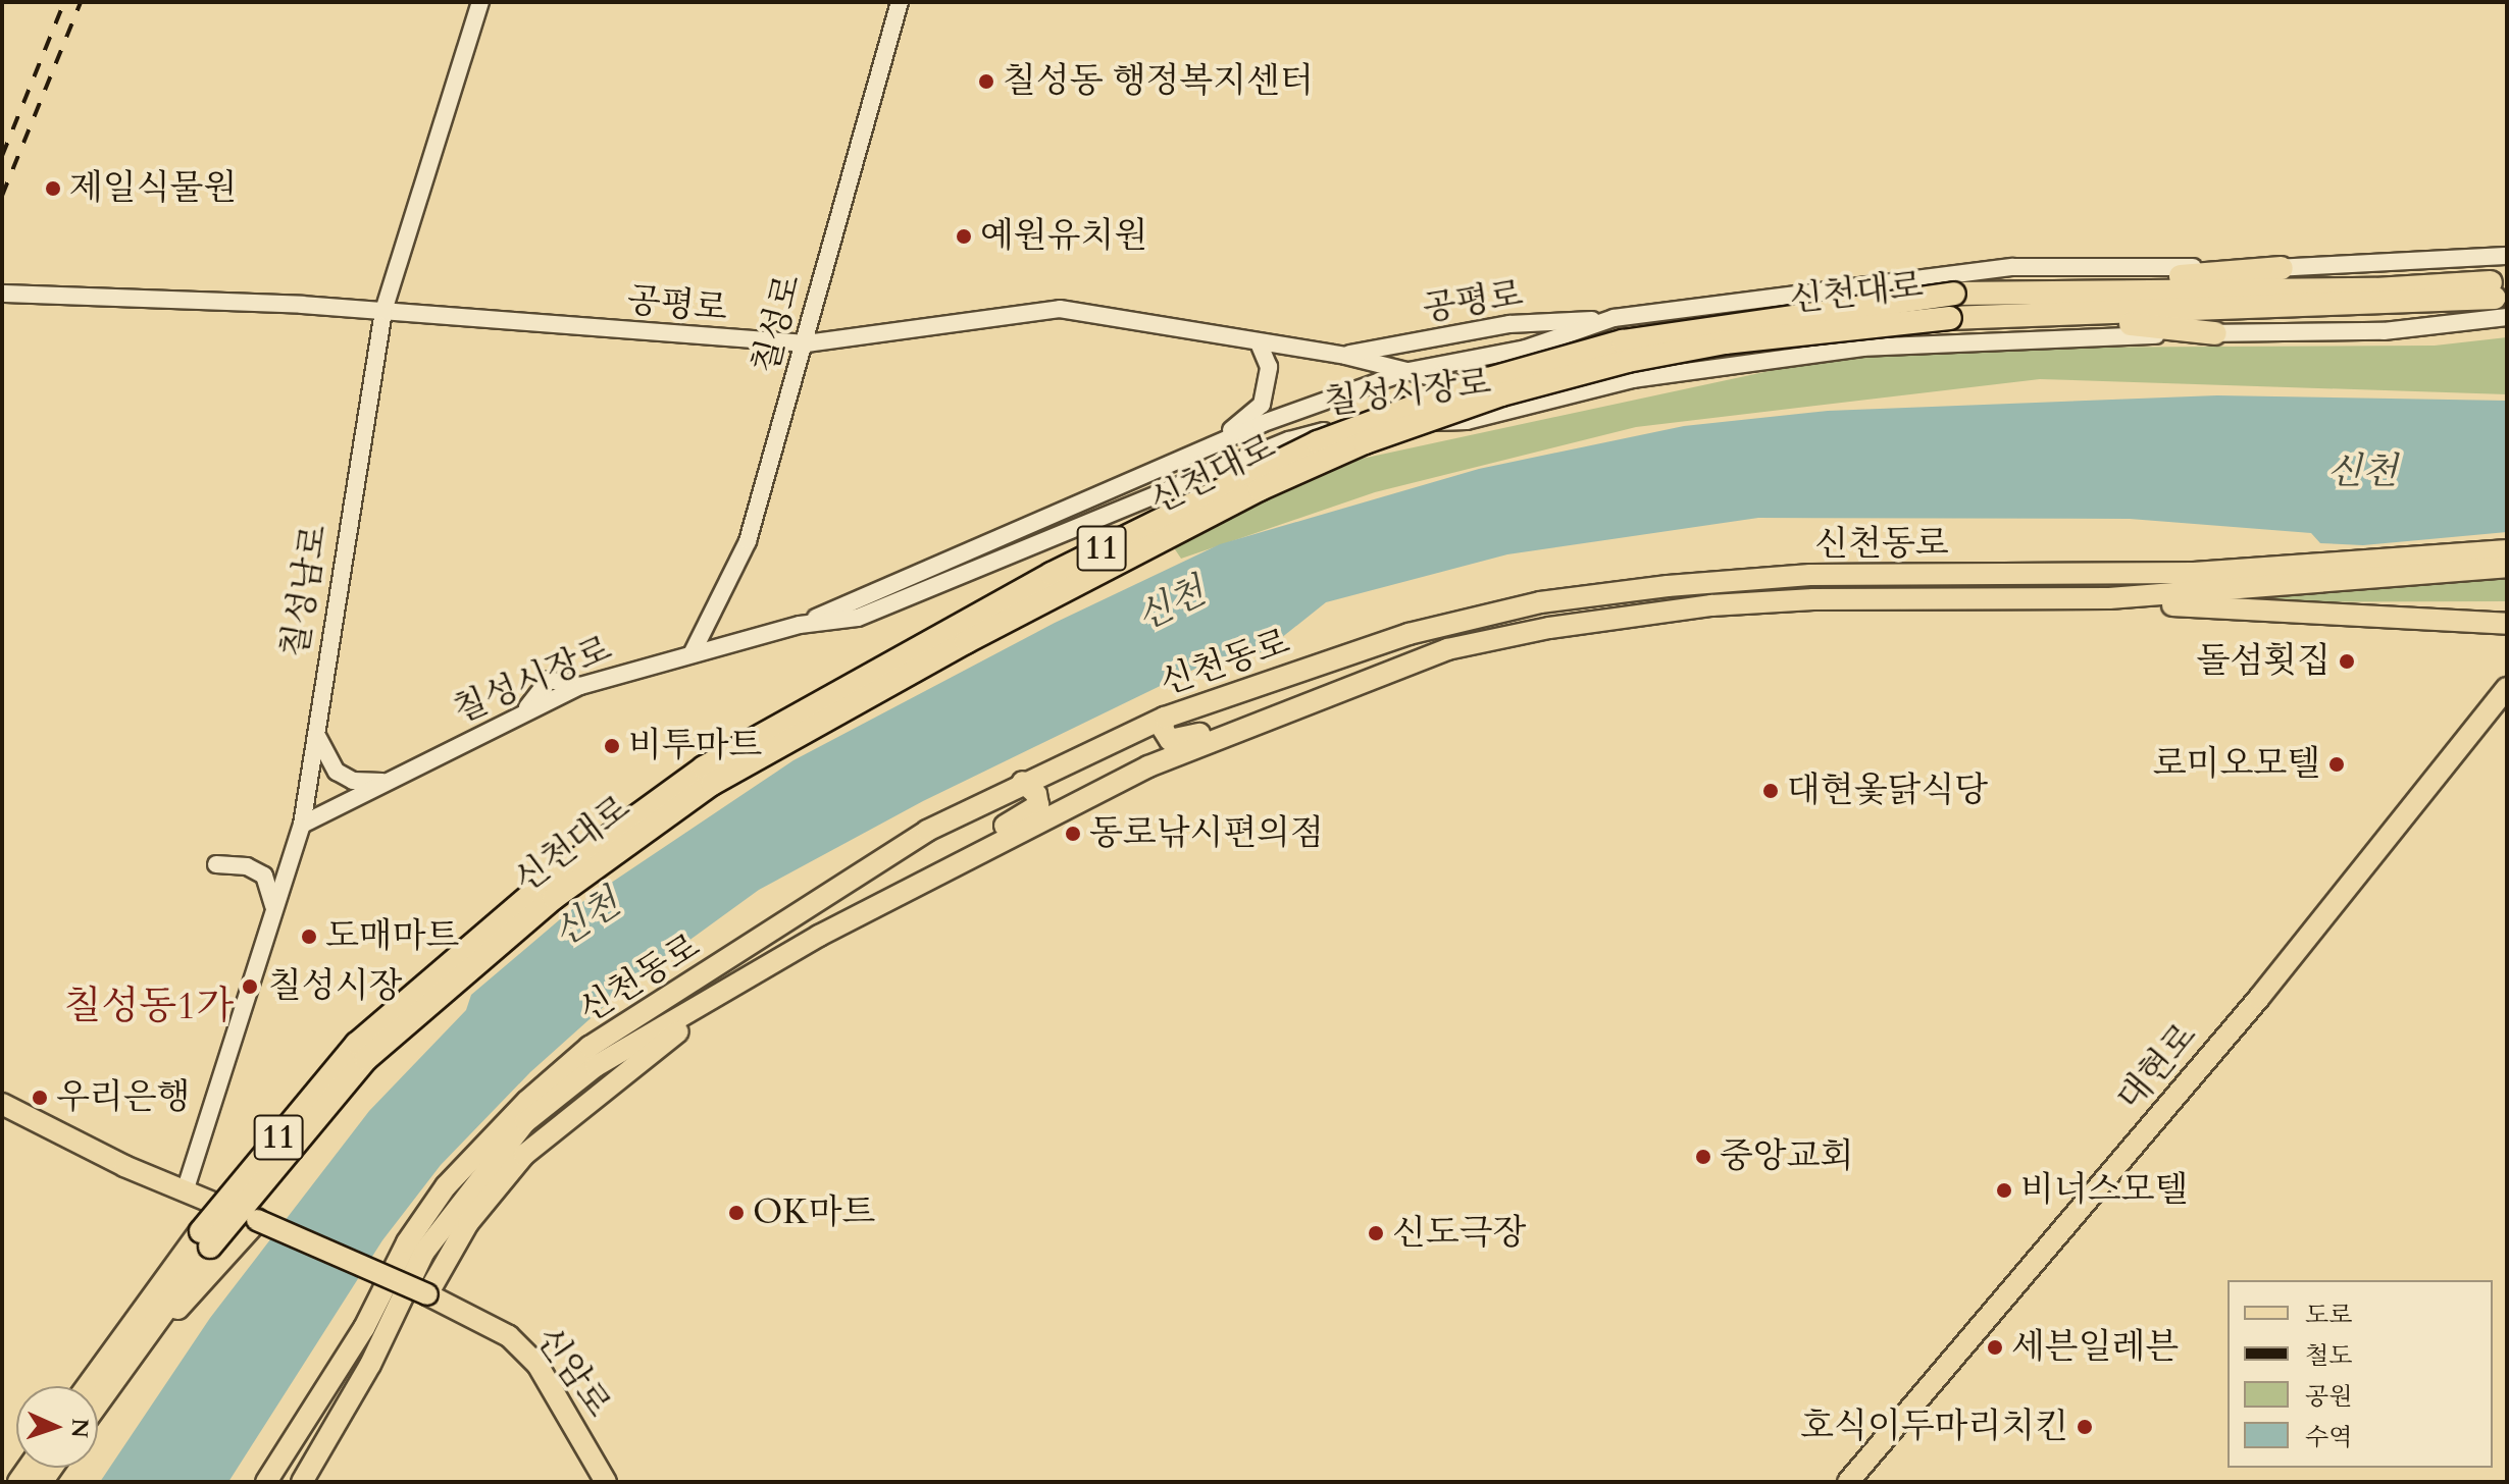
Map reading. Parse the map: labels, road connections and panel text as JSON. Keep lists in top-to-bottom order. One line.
{"streets":{"highway":["신천대로","11"],"main road":["신천동로","대현로","신암로"],"street":["공평로","칠성로","칠성시장로","칠성남로"]},"crossings":[["신천대로","칠성시장로"],["공평로","칠성로"],["공평로","칠성시장로"],["공평로","칠성남로"],["칠성로","칠성시장로"],["칠성시장로","칠성남로"],["칠성남로","신암로"]],"districts":["칠성동1가"],"water":["신천"],"places":["칠성동 행정복지센터","제일식물원","예원유치원","돌섬횟집","비투마트","로미오모텔","대현옻닭식당","동로낚시편의점","도매마트","칠성시장","우리은행","중앙교회","비너스모텔","OK마트","신도극장","세븐일레븐","호식이두마리치킨"],"legend":["도로","철도","공원","수역"],"north":"right"}
